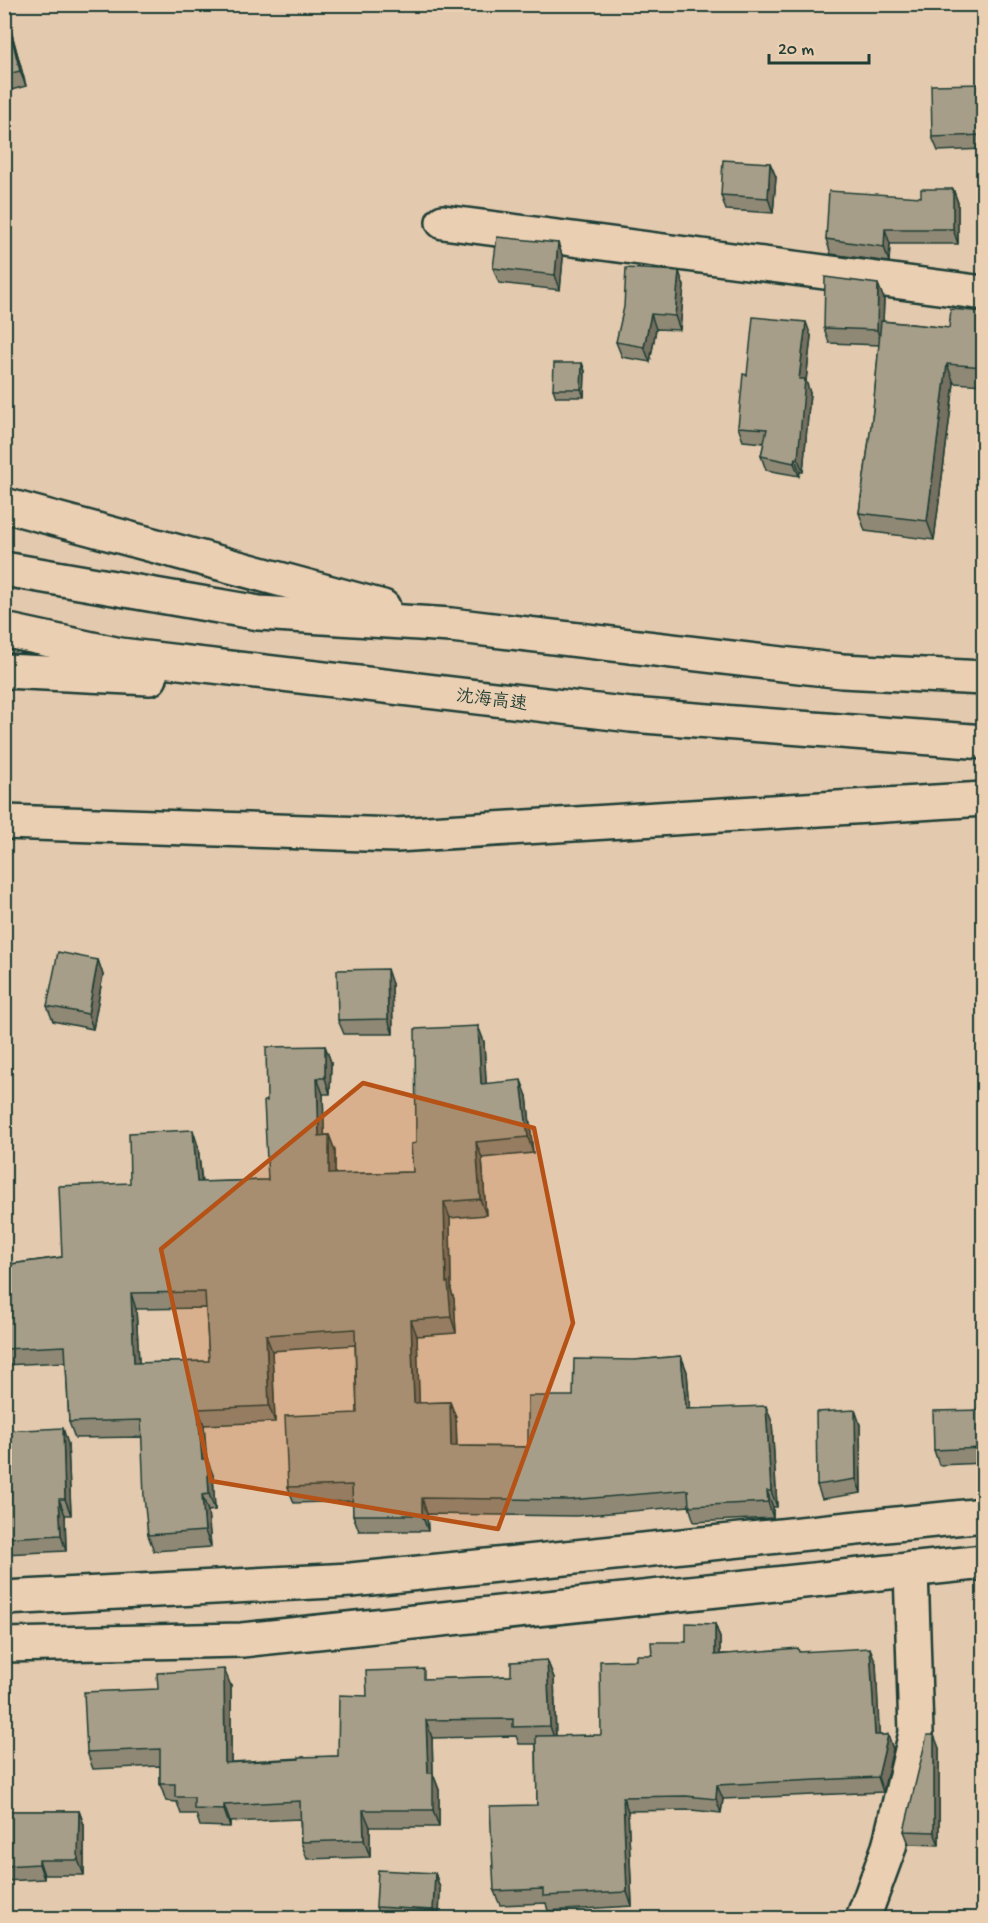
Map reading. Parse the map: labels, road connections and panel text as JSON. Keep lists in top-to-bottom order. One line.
{"streets":{"main road":["沈海高速"]},"scale_bar":"20 m"}
